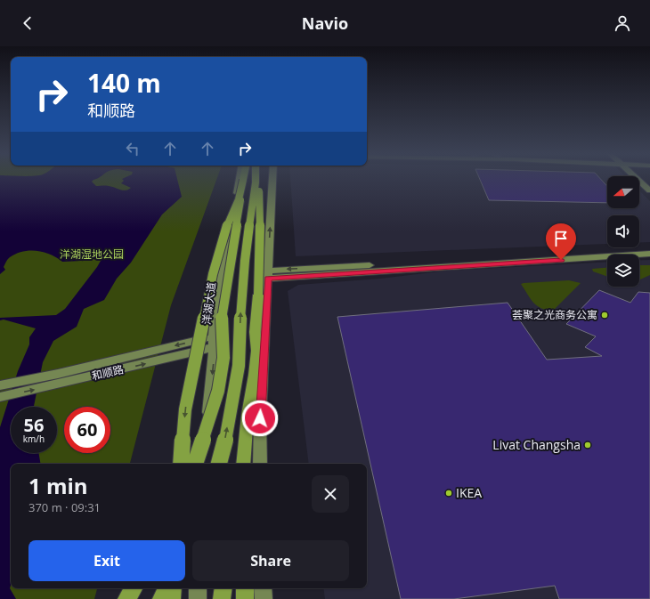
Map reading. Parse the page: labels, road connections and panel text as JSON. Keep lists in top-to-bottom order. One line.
{"streets":{"highway":["洋湖大道"],"main road":["和顺路"]},"parks":["洋湖湿地公园"],"places":["荟聚之光商务公寓","Livat Changsha","IKEA"],"north":"left","page":{"header":"Navio","turn":["140 m","和顺路"],"speed":"56 km/h","limit":"60","heading":["1 min","370 m · 09:31"],"buttons":["Exit","Share"]}}
